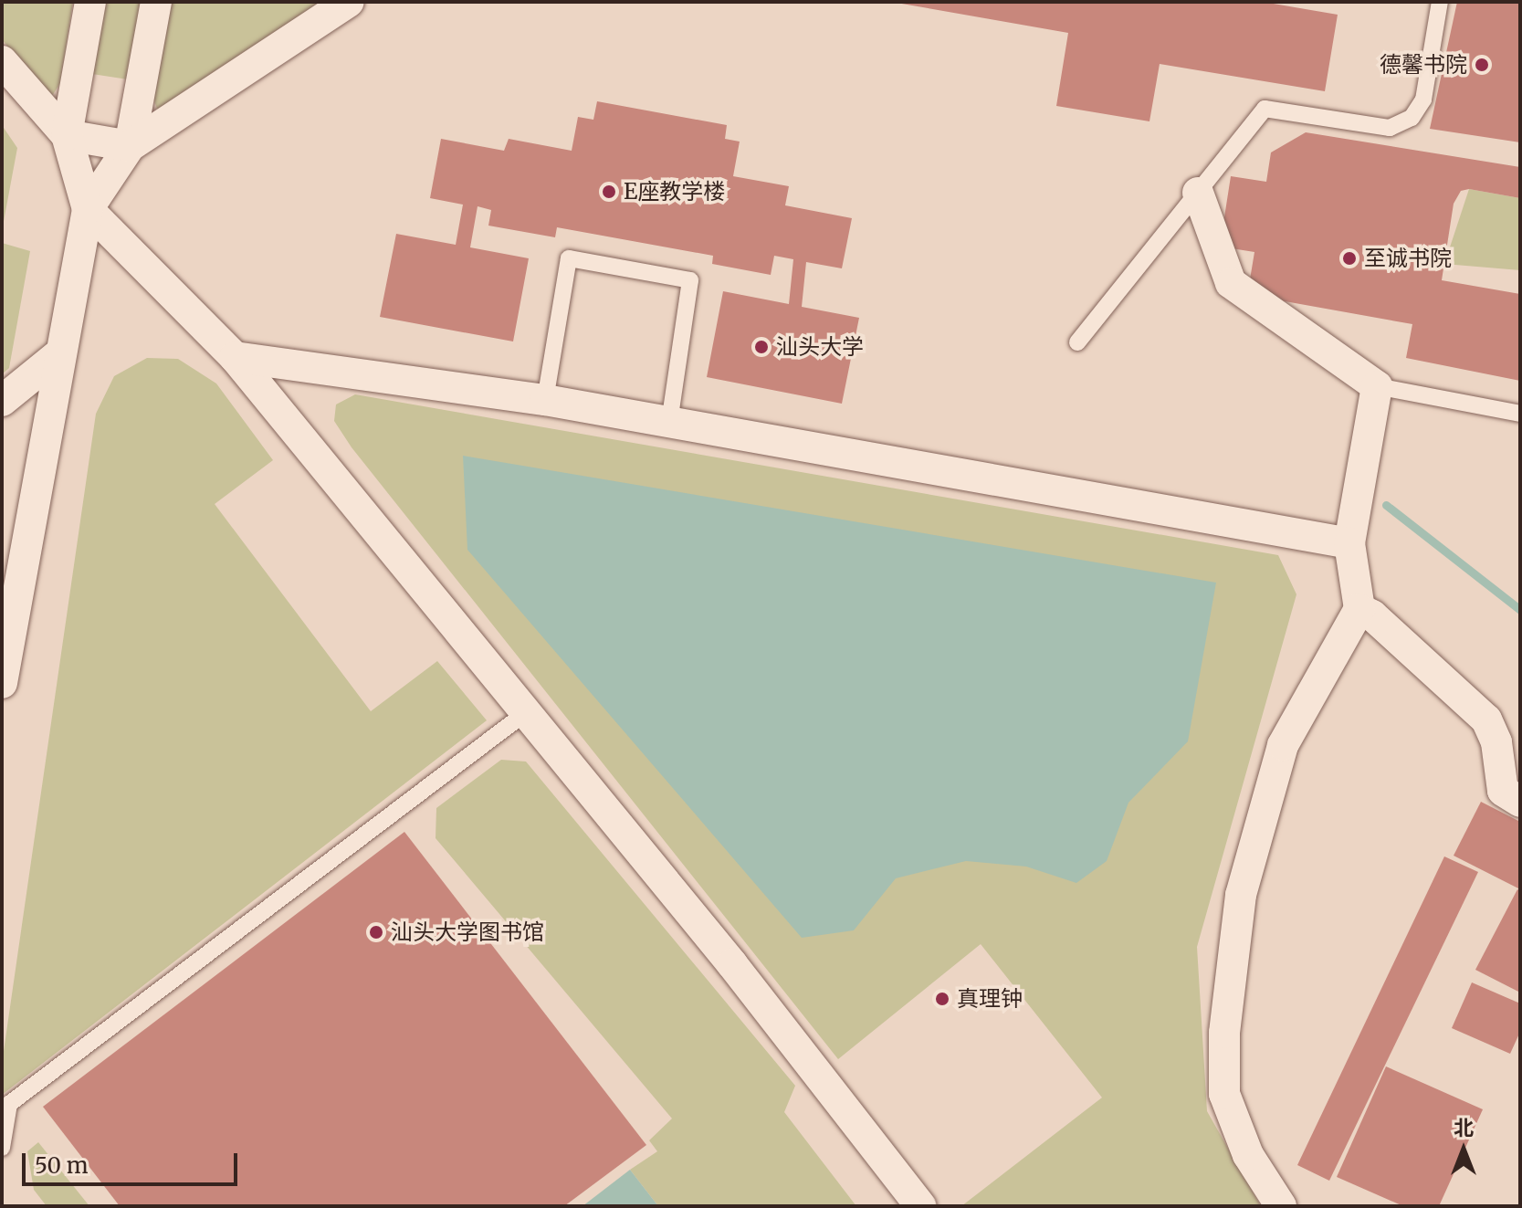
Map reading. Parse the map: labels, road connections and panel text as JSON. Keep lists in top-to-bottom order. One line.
{"places":["德馨书院","E座教学楼","至诚书院","汕头大学","汕头大学图书馆","真理钟"],"scale_bar":"50 m","north":"top"}
